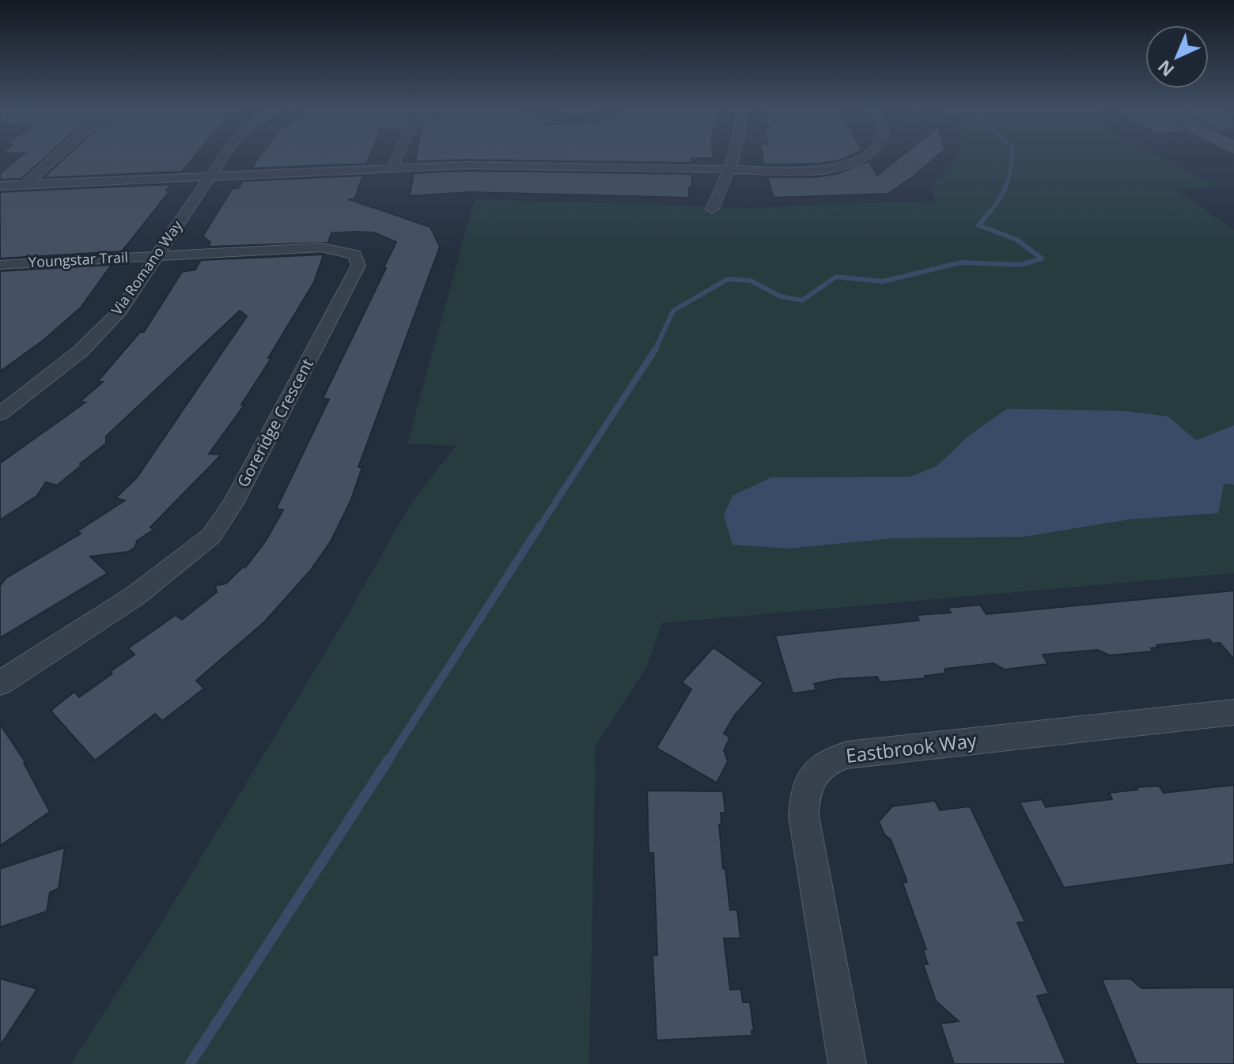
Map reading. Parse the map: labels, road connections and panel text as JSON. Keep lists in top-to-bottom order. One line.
{"streets":{"street":["Youngstar Trail","Via Romano Way","Goreridge Crescent","Eastbrook Way"]},"crossings":[["Youngstar Trail","Via Romano Way"],["Youngstar Trail","Goreridge Crescent"],["Via Romano Way","Goreridge Crescent"]],"north":"bottom left"}
